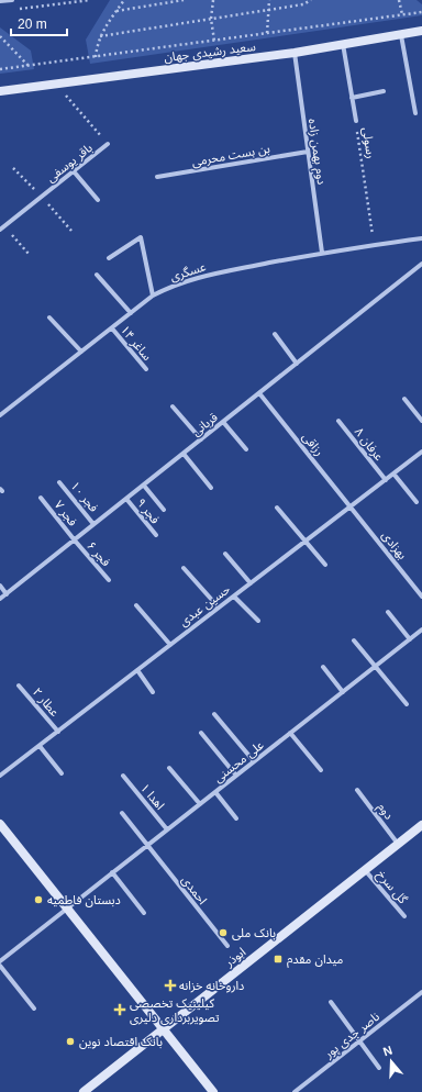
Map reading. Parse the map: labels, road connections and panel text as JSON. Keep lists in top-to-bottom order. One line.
{"streets":{"street":["سعید رشیدی جهان","رسولی","دوم بهمن زاده","بن بست محرمی","باقر یوسفی","عسگری","ساغر ۱۴","قربانی","رزاقی","عرفان ۸","فجر ۱۰","فجر ۹","فجر ۷","بهزادی","فجر ۶","حسین عبدی","عطار ۲","علی محسنی","اهدا ۱","دوم","گل سرخ","احمدی","ابوذر","ناصر جدی پور"]},"crossings":[["سعید رشیدی جهان","رسولی"],["سعید رشیدی جهان","دوم بهمن زاده"],["سعید رشیدی جهان","باقر یوسفی"],["رسولی","عسگری"],["دوم بهمن زاده","بن بست محرمی"],["دوم بهمن زاده","عسگری"],["عسگری","ساغر ۱۴"],["قربانی","رزاقی"],["قربانی","فجر ۱۰"],["قربانی","فجر ۹"],["قربانی","فجر ۷"],["قربانی","فجر ۶"],["رزاقی","بهزادی"],["رزاقی","حسین عبدی"],["عرفان ۸","حسین عبدی"],["فجر ۷","فجر ۶"],["بهزادی","حسین عبدی"],["حسین عبدی","عطار ۲"],["علی محسنی","اهدا ۱"],["علی محسنی","احمدی"],["دوم","ابوذر"],["گل سرخ","ابوذر"]],"places":{"other":["دبستان فاطمیه","بانک ملی","بانک اقتصاد نوین"],"transit":["میدان مقدم"],"health":["داروخانه خزانه","کیلینیک تخصصی تصویربرداری دلیری"]},"scale_bar":"20 m","north":"top"}
